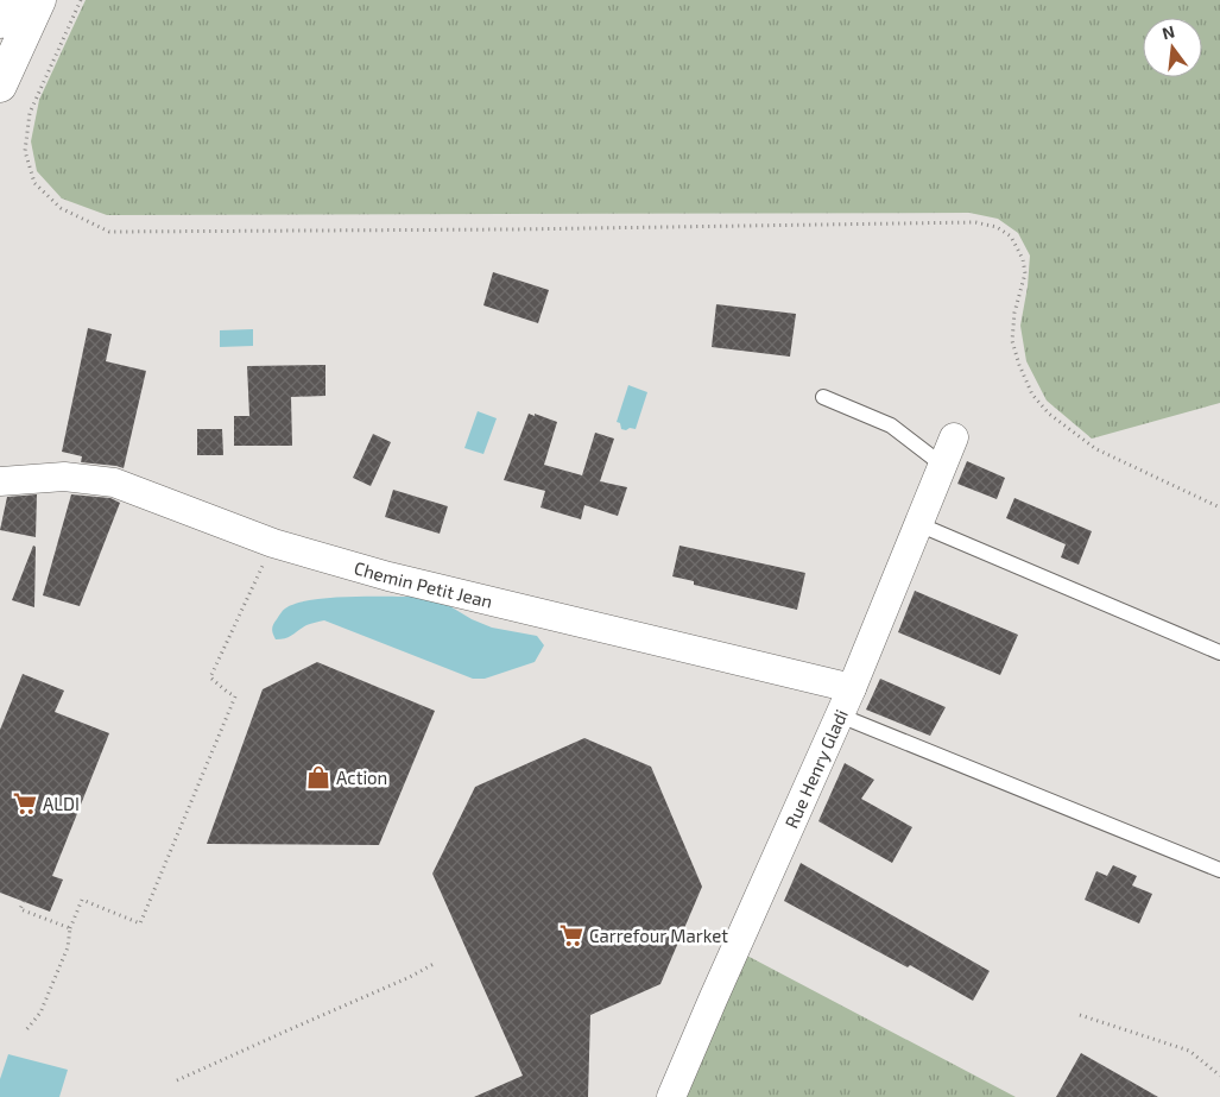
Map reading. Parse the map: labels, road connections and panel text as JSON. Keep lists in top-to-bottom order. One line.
{"streets":{"street":["Chemin Petit Jean","Rue Henry Gladi"]},"crossings":[["Chemin Petit Jean","Rue Henry Gladi"]],"places":{"shop":["Action"],"supermarket":["ALDI","Carrefour Market"]},"north":"top"}
